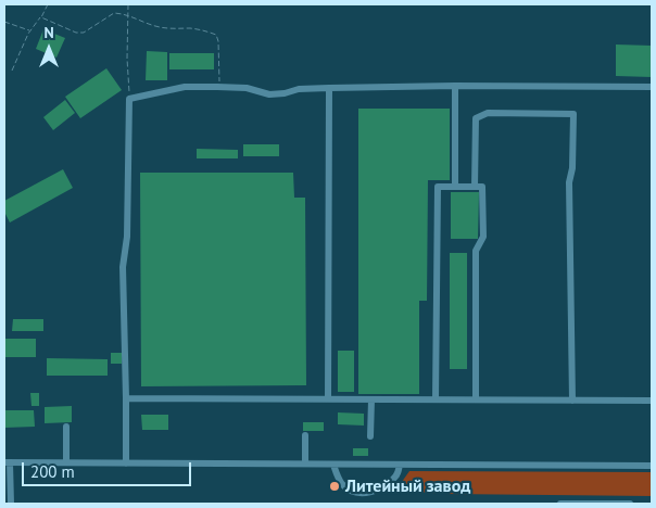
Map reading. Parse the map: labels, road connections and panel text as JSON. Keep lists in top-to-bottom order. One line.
{"places":["Литейный завод"],"scale_bar":"200 m","north":"top"}
